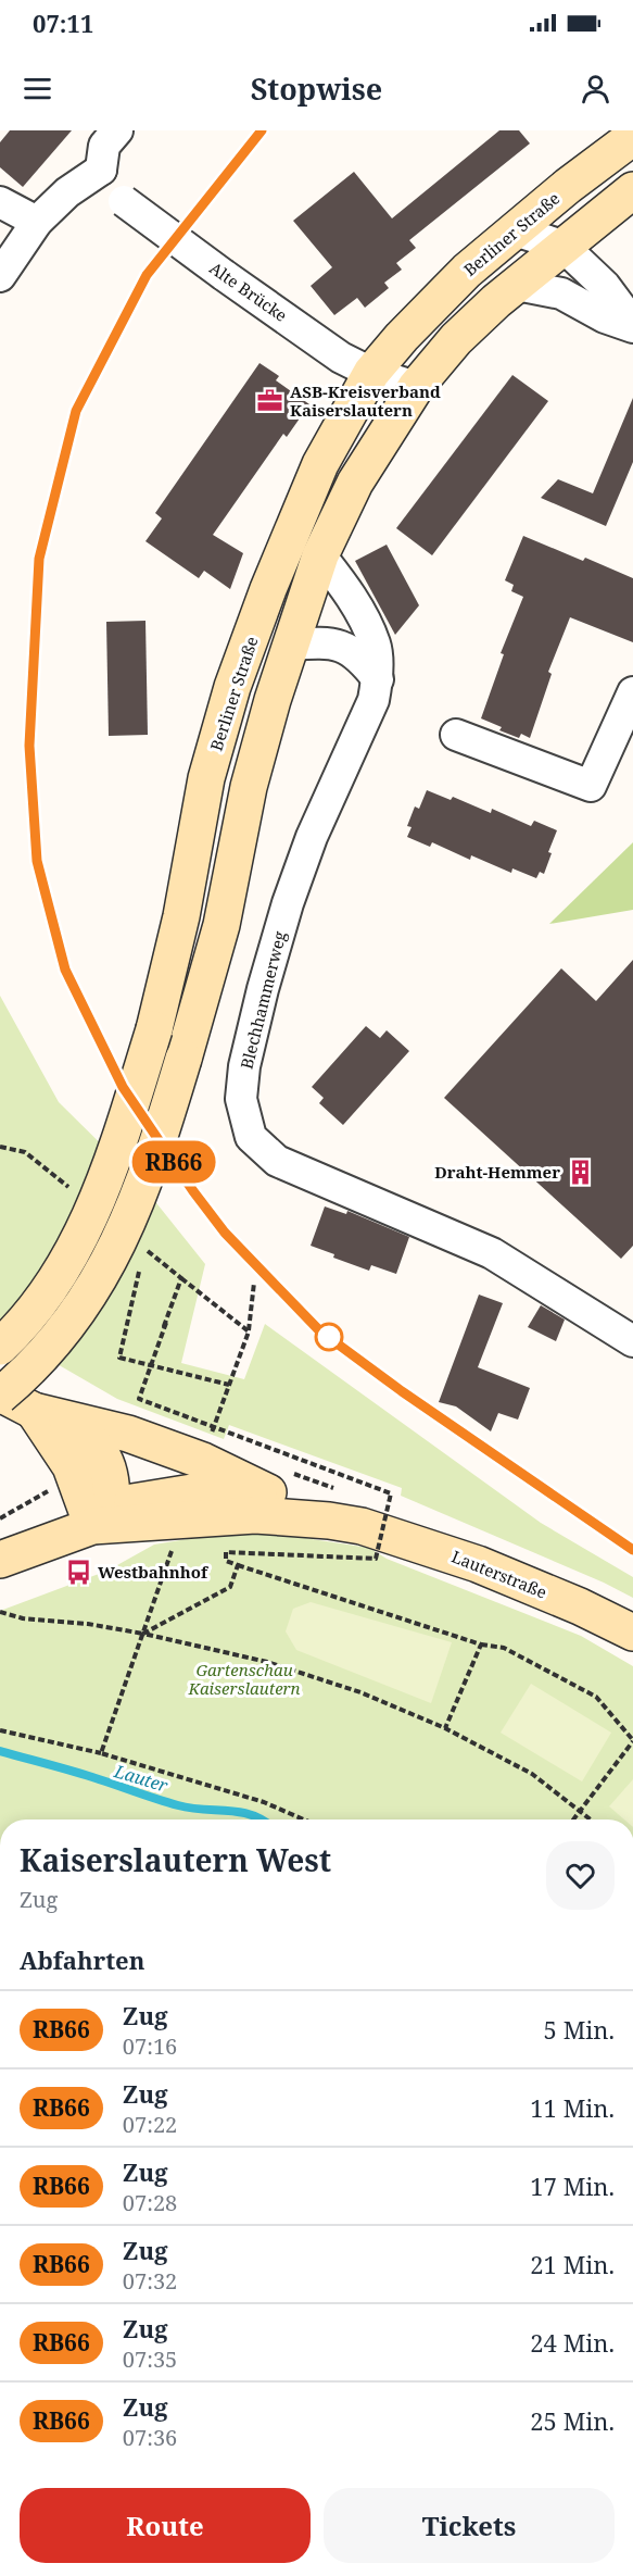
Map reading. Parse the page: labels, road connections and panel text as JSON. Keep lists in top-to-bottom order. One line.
{"streets":{"main road":["Berliner Straße","Lauterstraße"],"street":["Alte Brücke","Blechhammerweg"]},"crossings":[["Berliner Straße","Alte Brücke"]],"water":["Lauter"],"parks":["Gartenschau Kaiserslautern"],"places":{"office":["ASB-Kreisverband Kaiserslautern"],"building":["Draht-Hemmer"],"bus stop":["Westbahnhof"]},"page":{"status":"07:11","header":"Stopwise","on_map":"RB66","heading":[["Kaiserslautern West","Zug"],"Abfahrten"],"list":[{"mark":"RB66","name":"Zug","note":"07:16","value":"5 Min."},{"mark":"RB66","name":"Zug","note":"07:22","value":"11 Min."},{"mark":"RB66","name":"Zug","note":"07:28","value":"17 Min."},{"mark":"RB66","name":"Zug","note":"07:32","value":"21 Min."},{"mark":"RB66","name":"Zug","note":"07:35","value":"24 Min."},{"mark":"RB66","name":"Zug","note":"07:36","value":"25 Min."}],"buttons":["Route","Tickets"]}}
